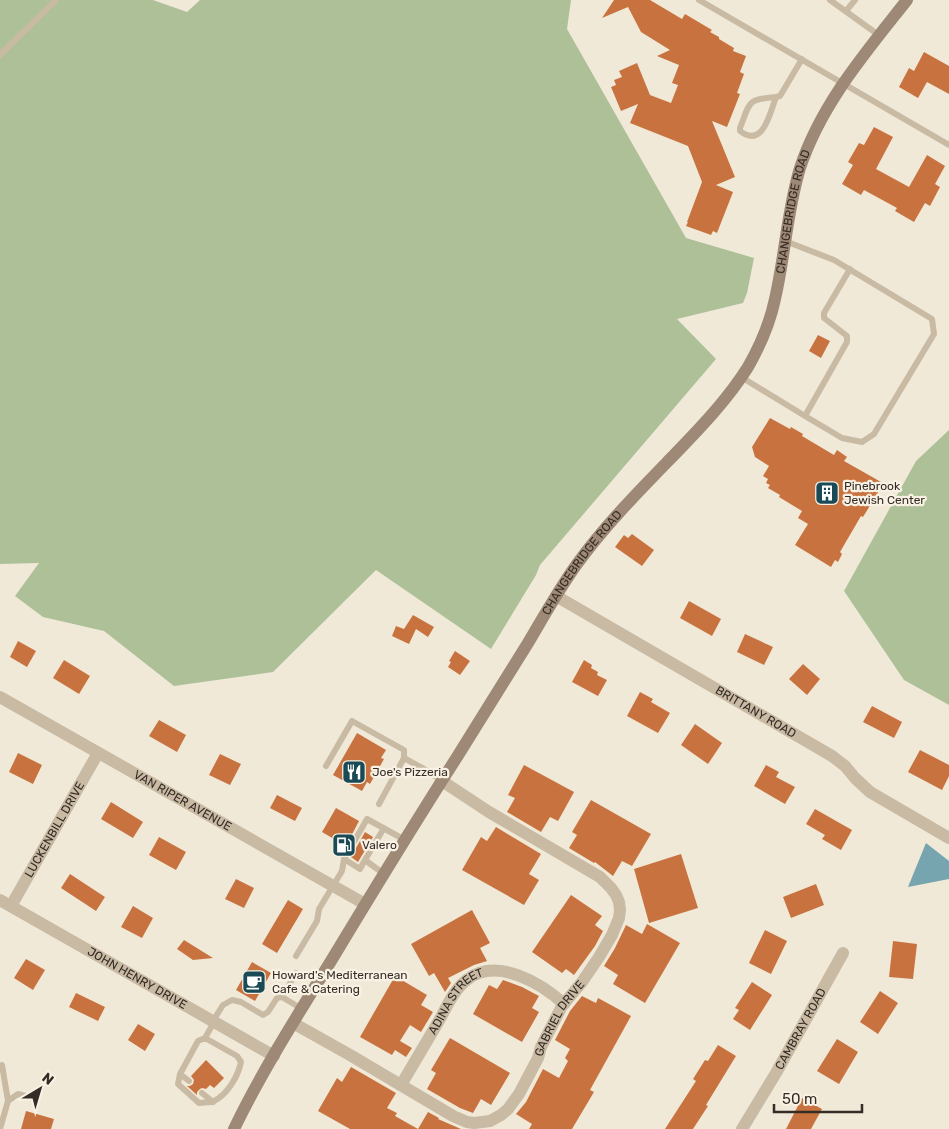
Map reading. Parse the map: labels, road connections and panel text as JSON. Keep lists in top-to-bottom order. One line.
{"streets":{"main road":["CHANGEBRIDGE ROAD"],"street":["BRITTANY ROAD","VAN RIPER AVENUE","LUCKENBILL DRIVE","JOHN HENRY DRIVE","ADINA STREET","GABRIEL DRIVE","CAMBRAY ROAD"]},"crossings":[["CHANGEBRIDGE ROAD","BRITTANY ROAD"],["CHANGEBRIDGE ROAD","VAN RIPER AVENUE"],["CHANGEBRIDGE ROAD","JOHN HENRY DRIVE"],["CHANGEBRIDGE ROAD","GABRIEL DRIVE"],["VAN RIPER AVENUE","LUCKENBILL DRIVE"],["LUCKENBILL DRIVE","JOHN HENRY DRIVE"],["ADINA STREET","GABRIEL DRIVE"]],"places":{"building":["Pinebrook Jewish Center"],"restaurant":["Joe's Pizzeria"],"fuel station":["Valero"],"cafe":["Howard's Mediterranean Cafe & Catering"]},"scale_bar":"50 m","north":"top right"}
